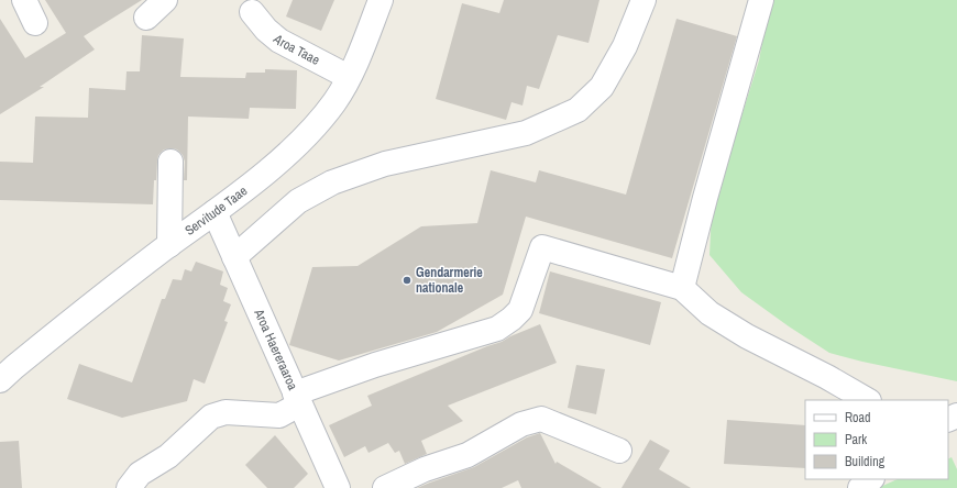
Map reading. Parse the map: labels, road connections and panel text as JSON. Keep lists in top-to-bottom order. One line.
{"streets":{"street":["Aroa Taae","Servitude Taae","Aroa Haereraaroa"]},"crossings":[["Aroa Taae","Servitude Taae"],["Servitude Taae","Aroa Haereraaroa"]],"places":["Gendarmerie nationale"],"legend":["Road","Park","Building"]}
